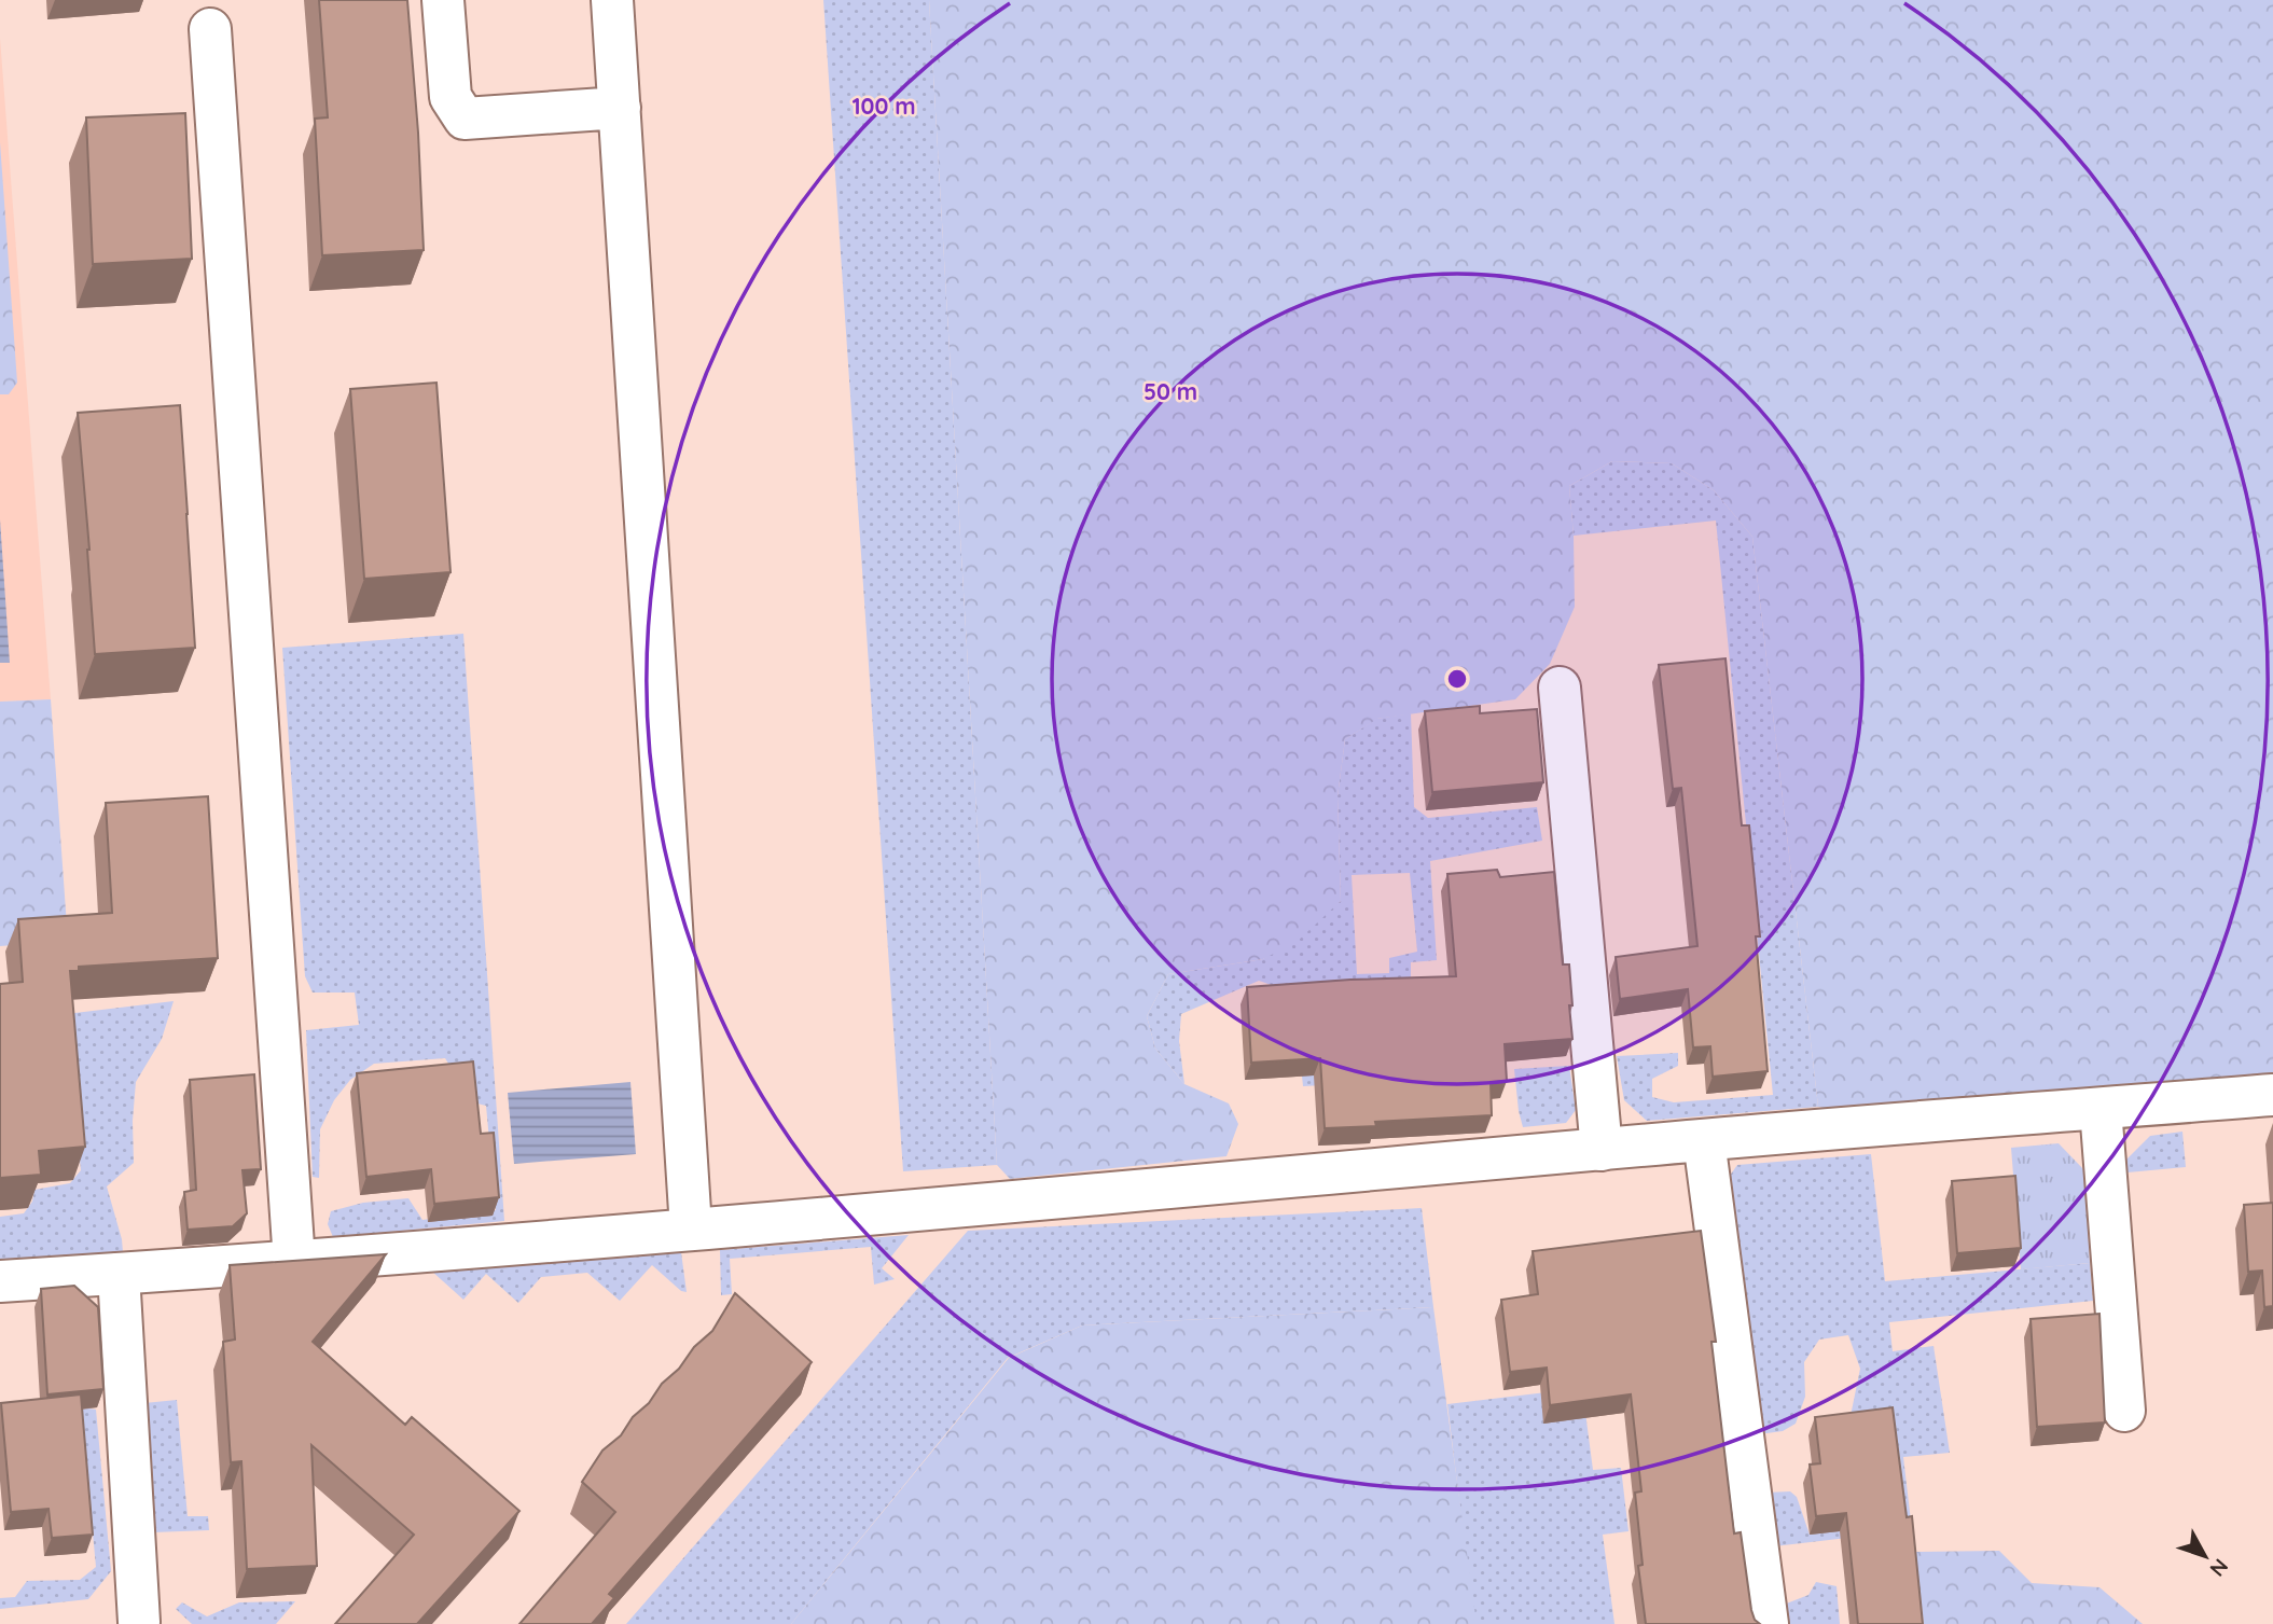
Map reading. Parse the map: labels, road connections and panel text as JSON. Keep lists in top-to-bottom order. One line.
{"north":"bottom right","rings":["100 m","50 m"]}
